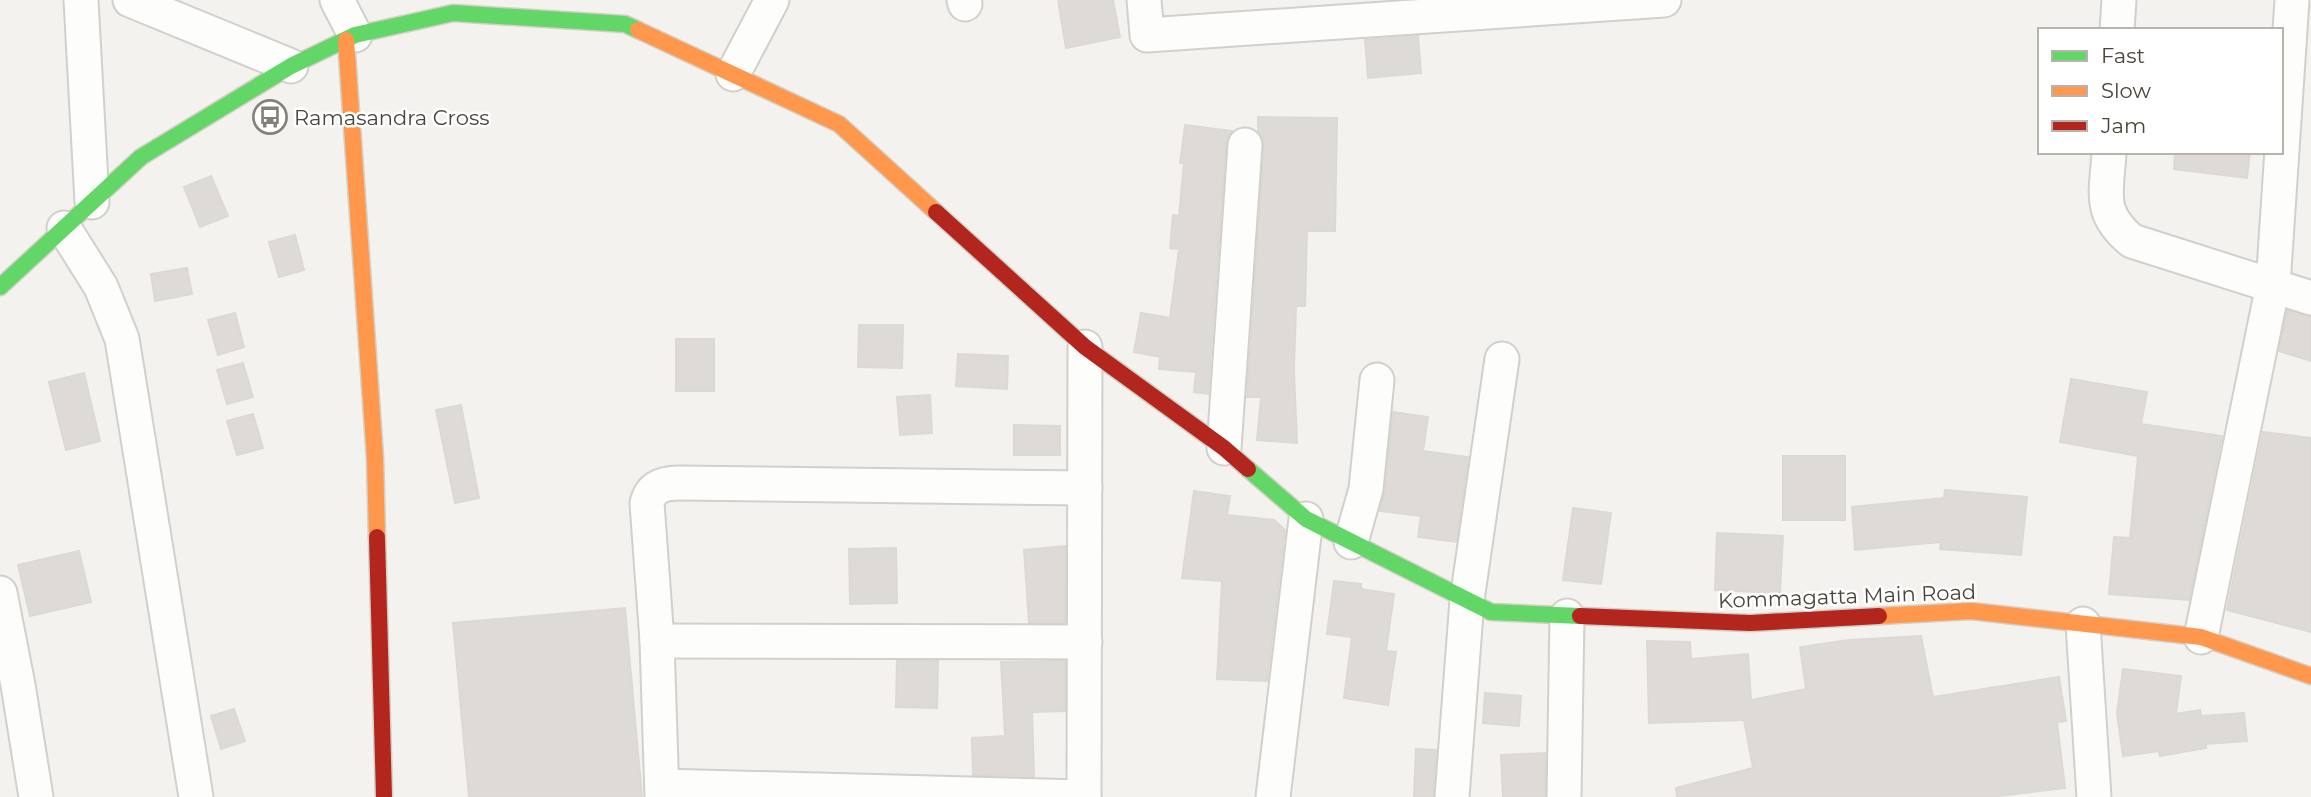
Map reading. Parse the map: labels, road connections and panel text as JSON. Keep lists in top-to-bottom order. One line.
{"streets":{"main road":["Kommagatta Main Road"]},"places":{"bus stop":["Ramasandra Cross"]},"legend":["Fast","Slow","Jam"]}
